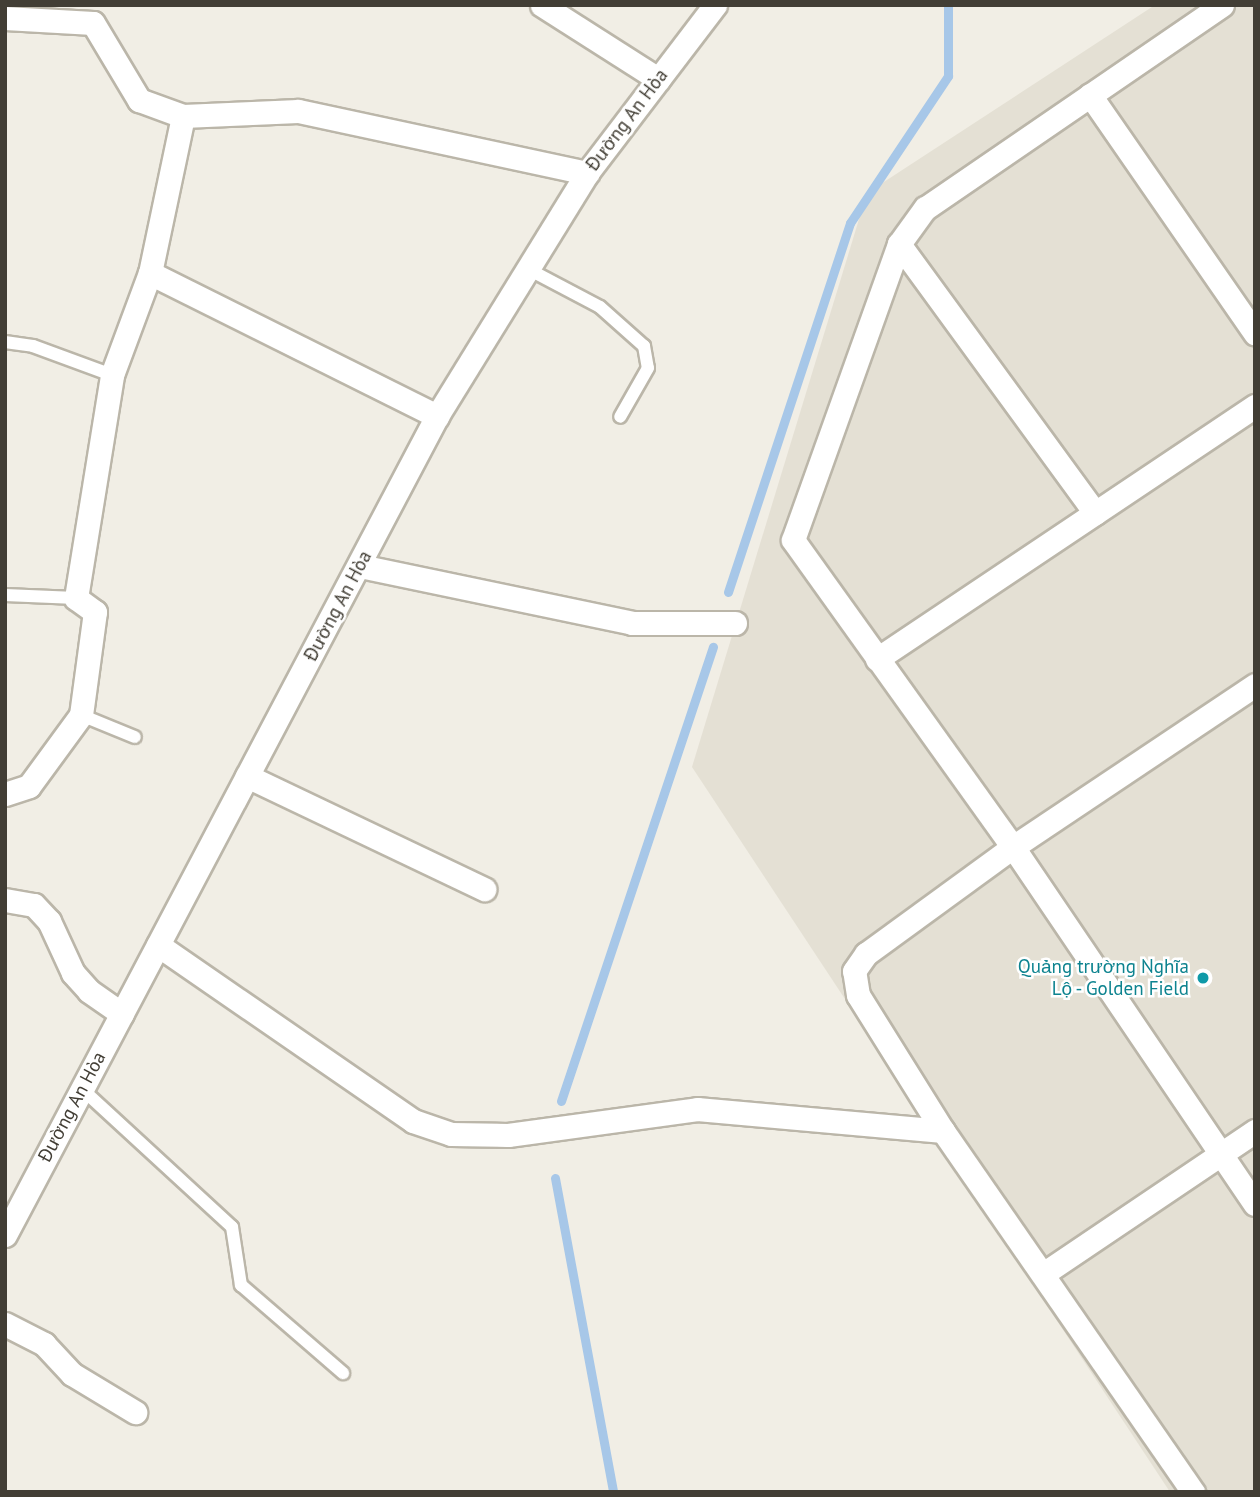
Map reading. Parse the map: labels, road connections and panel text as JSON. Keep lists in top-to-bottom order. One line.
{"streets":{"street":["Đường An Hòa"]},"places":["Quảng trường Nghĩa Lộ - Golden Field"]}
